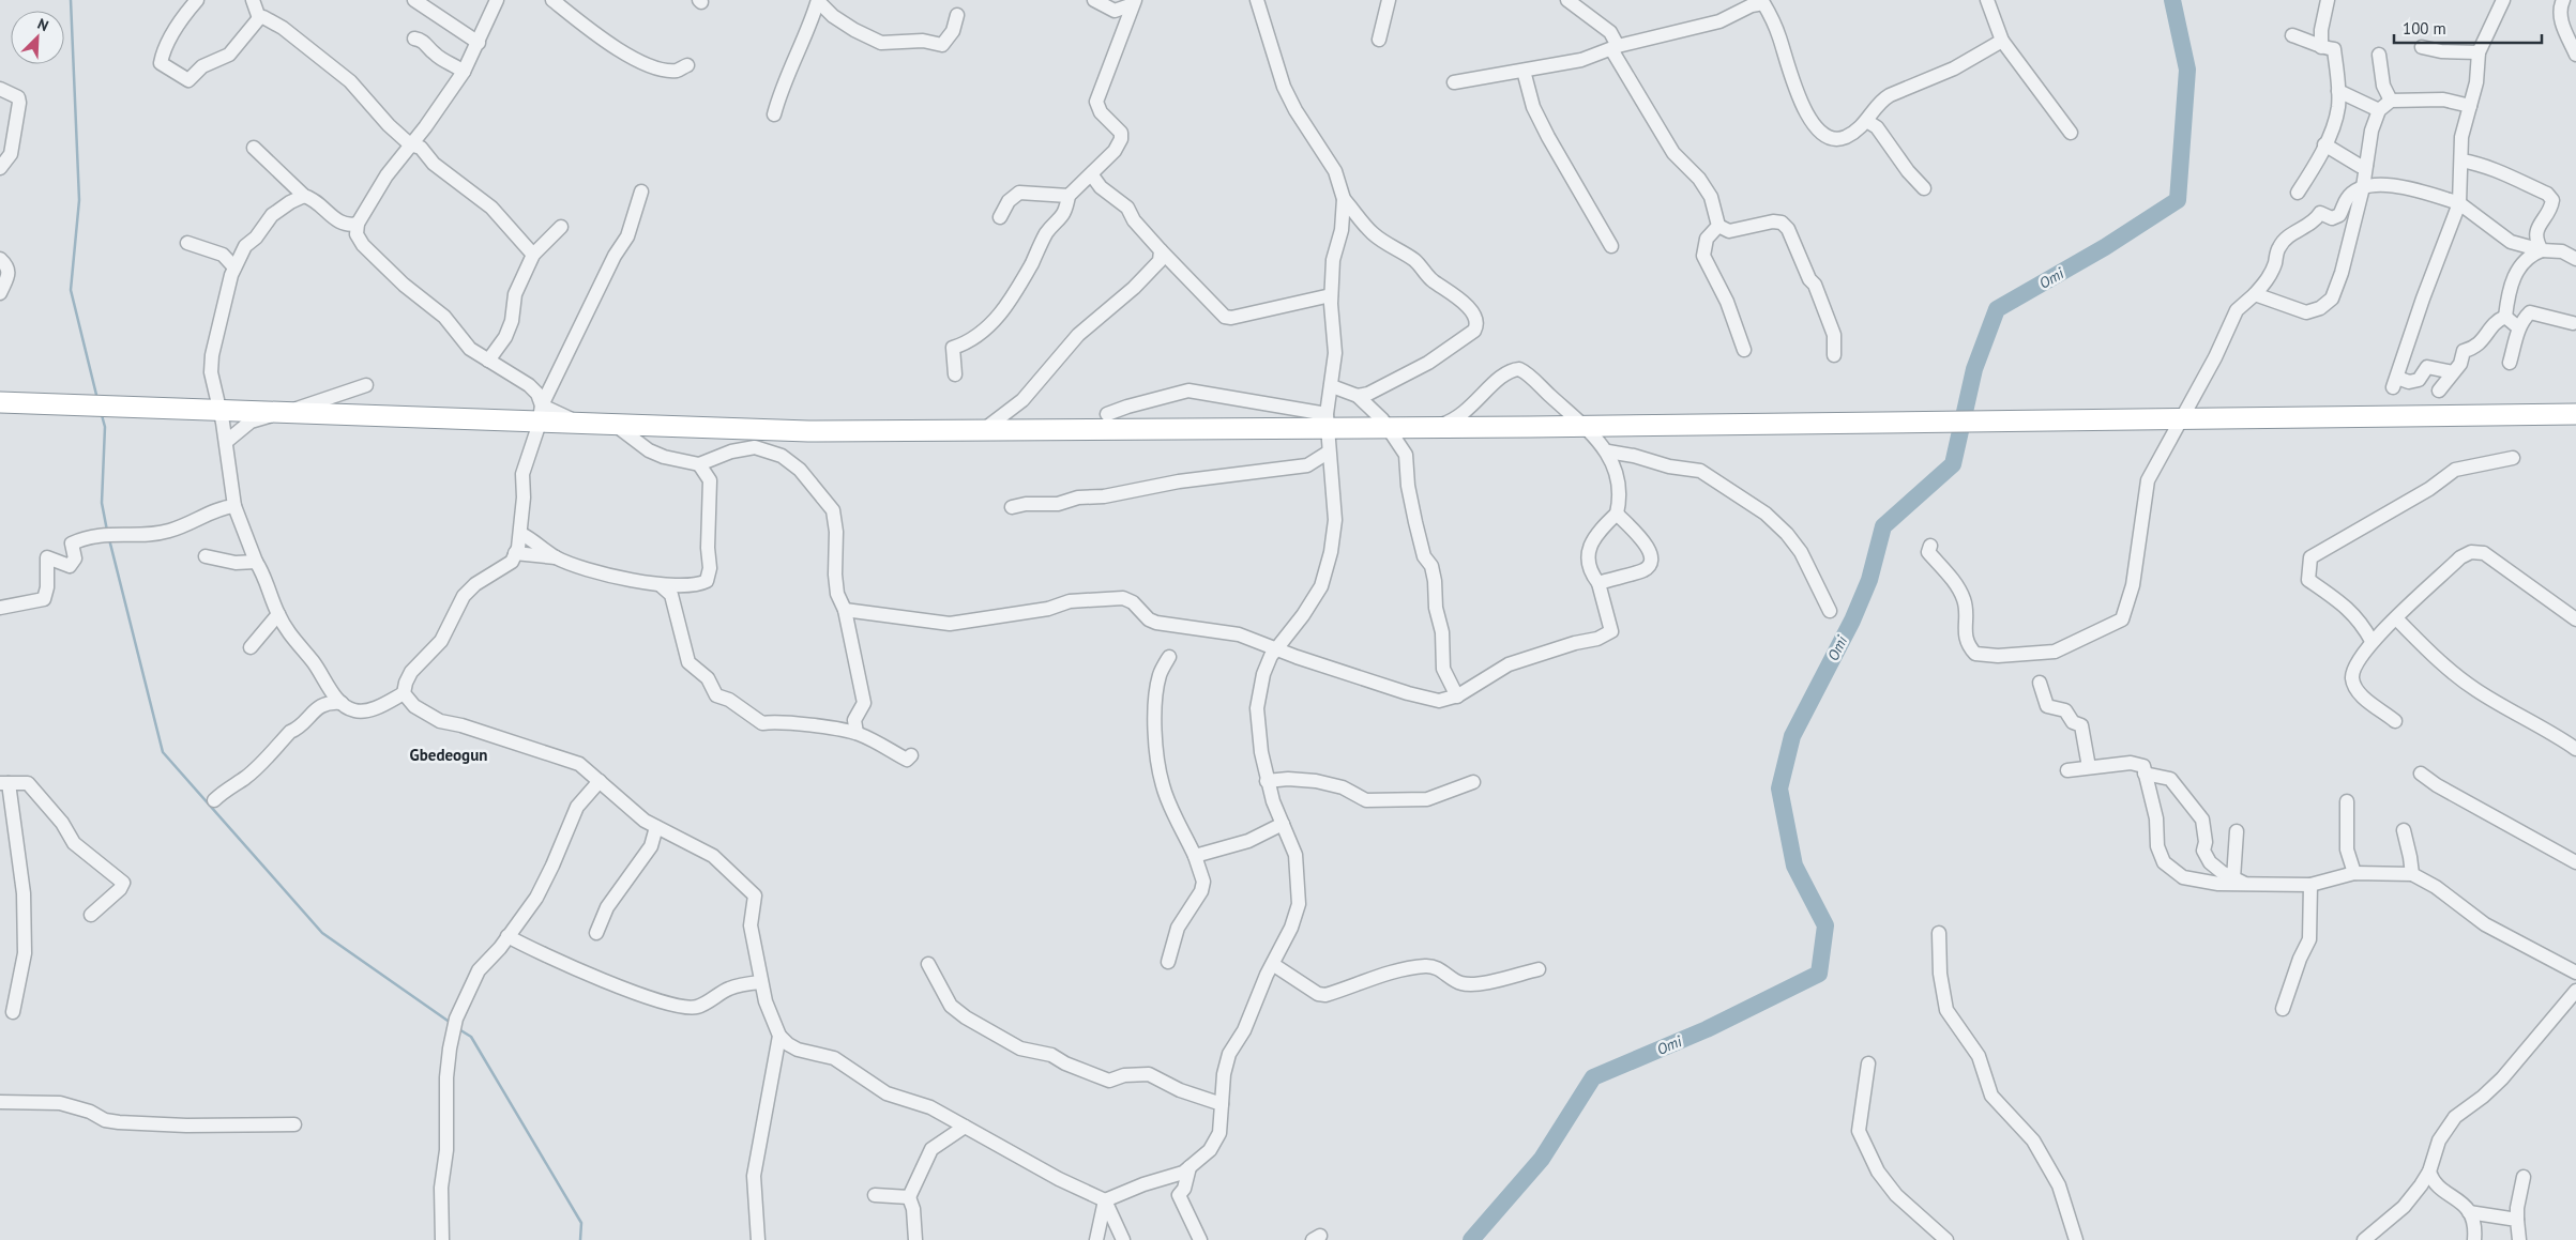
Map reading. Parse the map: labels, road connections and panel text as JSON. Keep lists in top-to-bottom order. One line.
{"districts":["Gbedeogun"],"water":["Omi"],"scale_bar":"100 m","north":"top right"}
